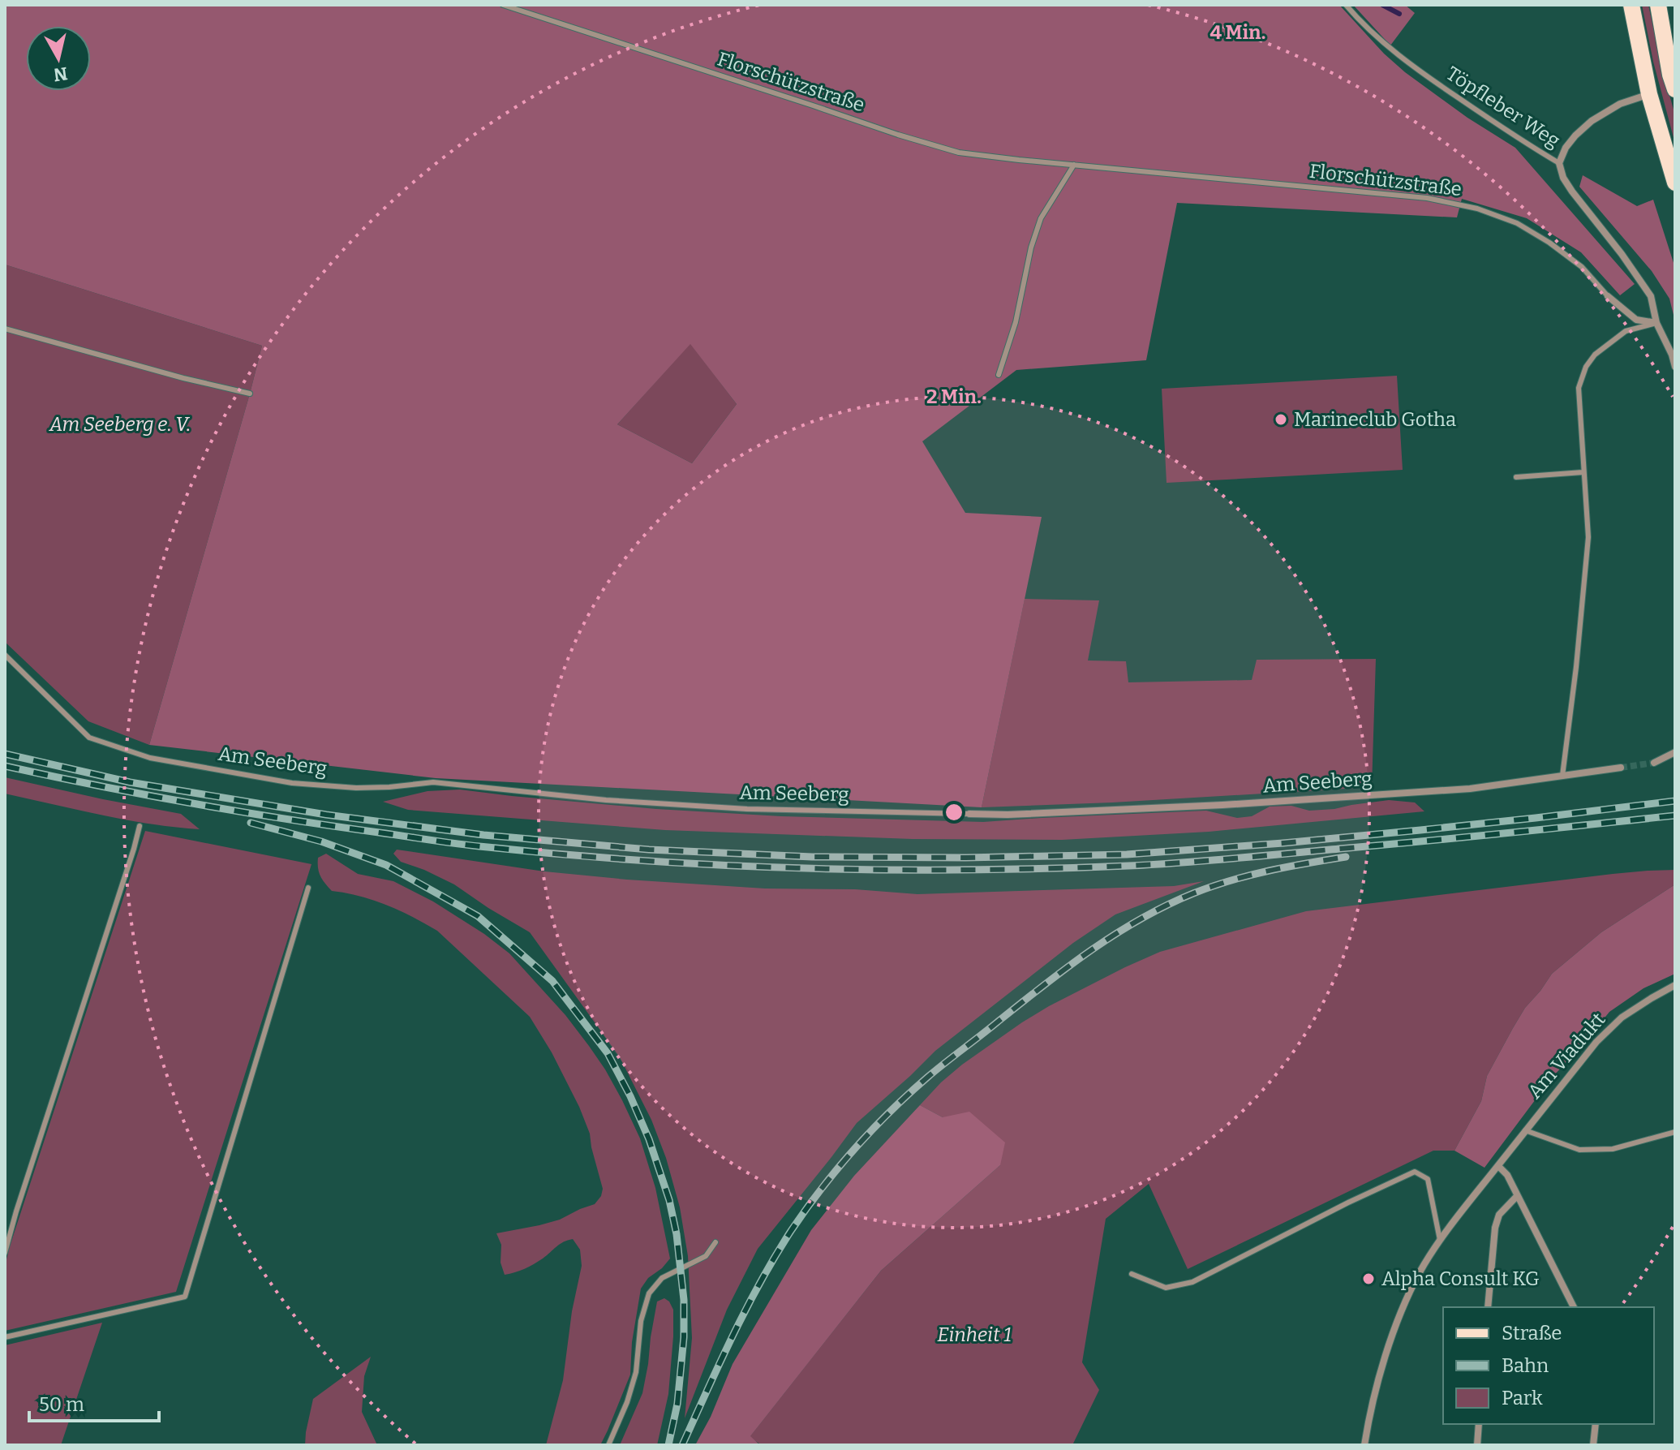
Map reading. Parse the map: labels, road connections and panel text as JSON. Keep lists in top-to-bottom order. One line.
{"streets":{"street":["Florschützstraße","Töpfleber Weg","Am Seeberg","Am Viadukt"]},"crossings":[["Florschützstraße","Töpfleber Weg"]],"parks":["Am Seeberg e. V.","Einheit 1"],"places":["Marineclub Gotha","Alpha Consult KG"],"legend":["Straße","Bahn","Park"],"scale_bar":"50 m","north":"bottom","rings":["4 Min.","2 Min."]}
